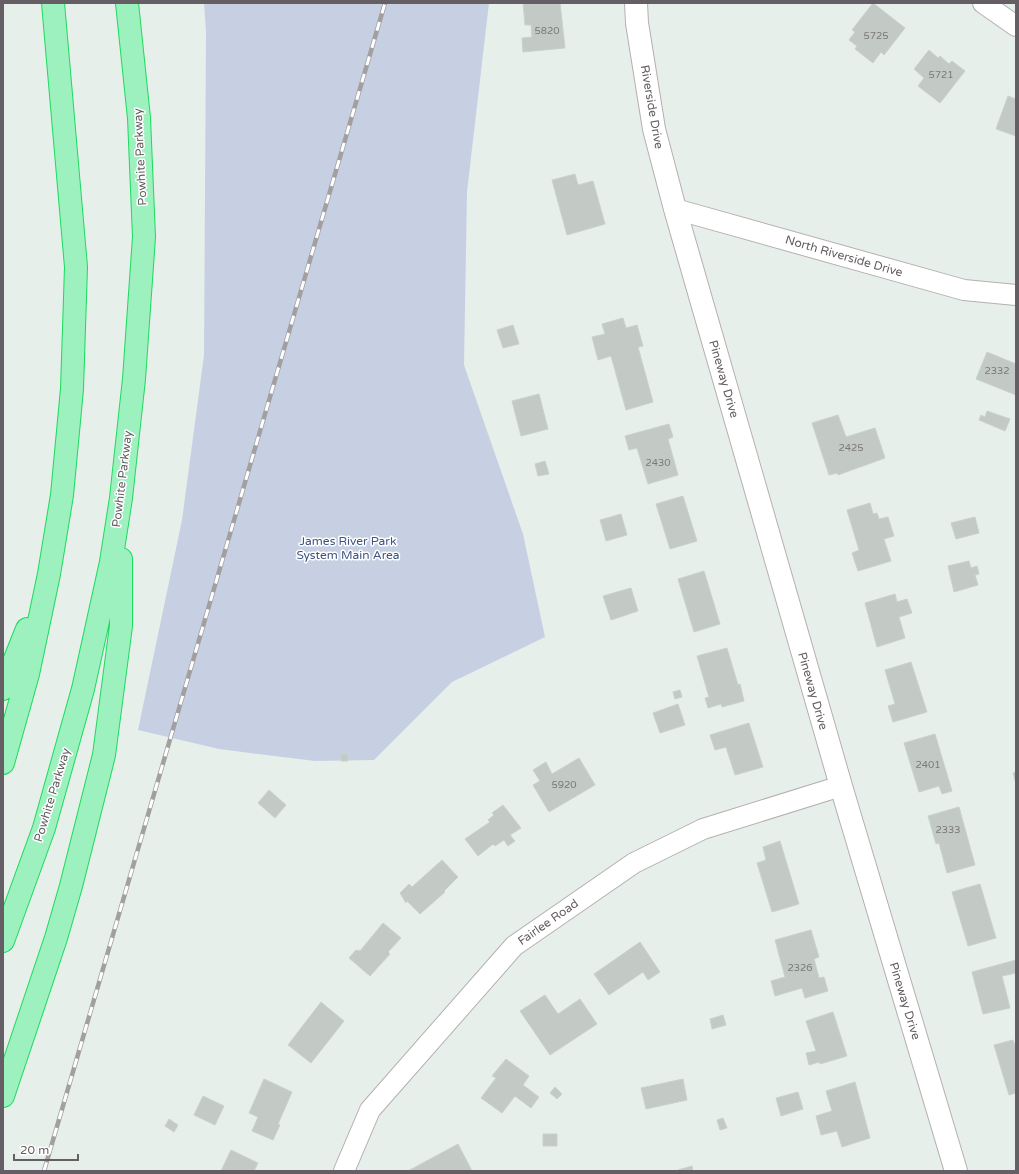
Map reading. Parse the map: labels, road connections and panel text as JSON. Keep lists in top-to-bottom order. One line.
{"streets":{"highway":["Powhite Parkway"],"street":["Riverside Drive","North Riverside Drive","Pineway Drive","Fairlee Road"]},"crossings":[["Riverside Drive","North Riverside Drive"],["Riverside Drive","Pineway Drive"],["North Riverside Drive","Pineway Drive"],["Pineway Drive","Fairlee Road"]],"parks":["James River Park System Main Area"],"house_numbers":["5820","5725","5721","2332","2425","2430","2401","5920","2333","2326"],"scale_bar":"20 m"}
